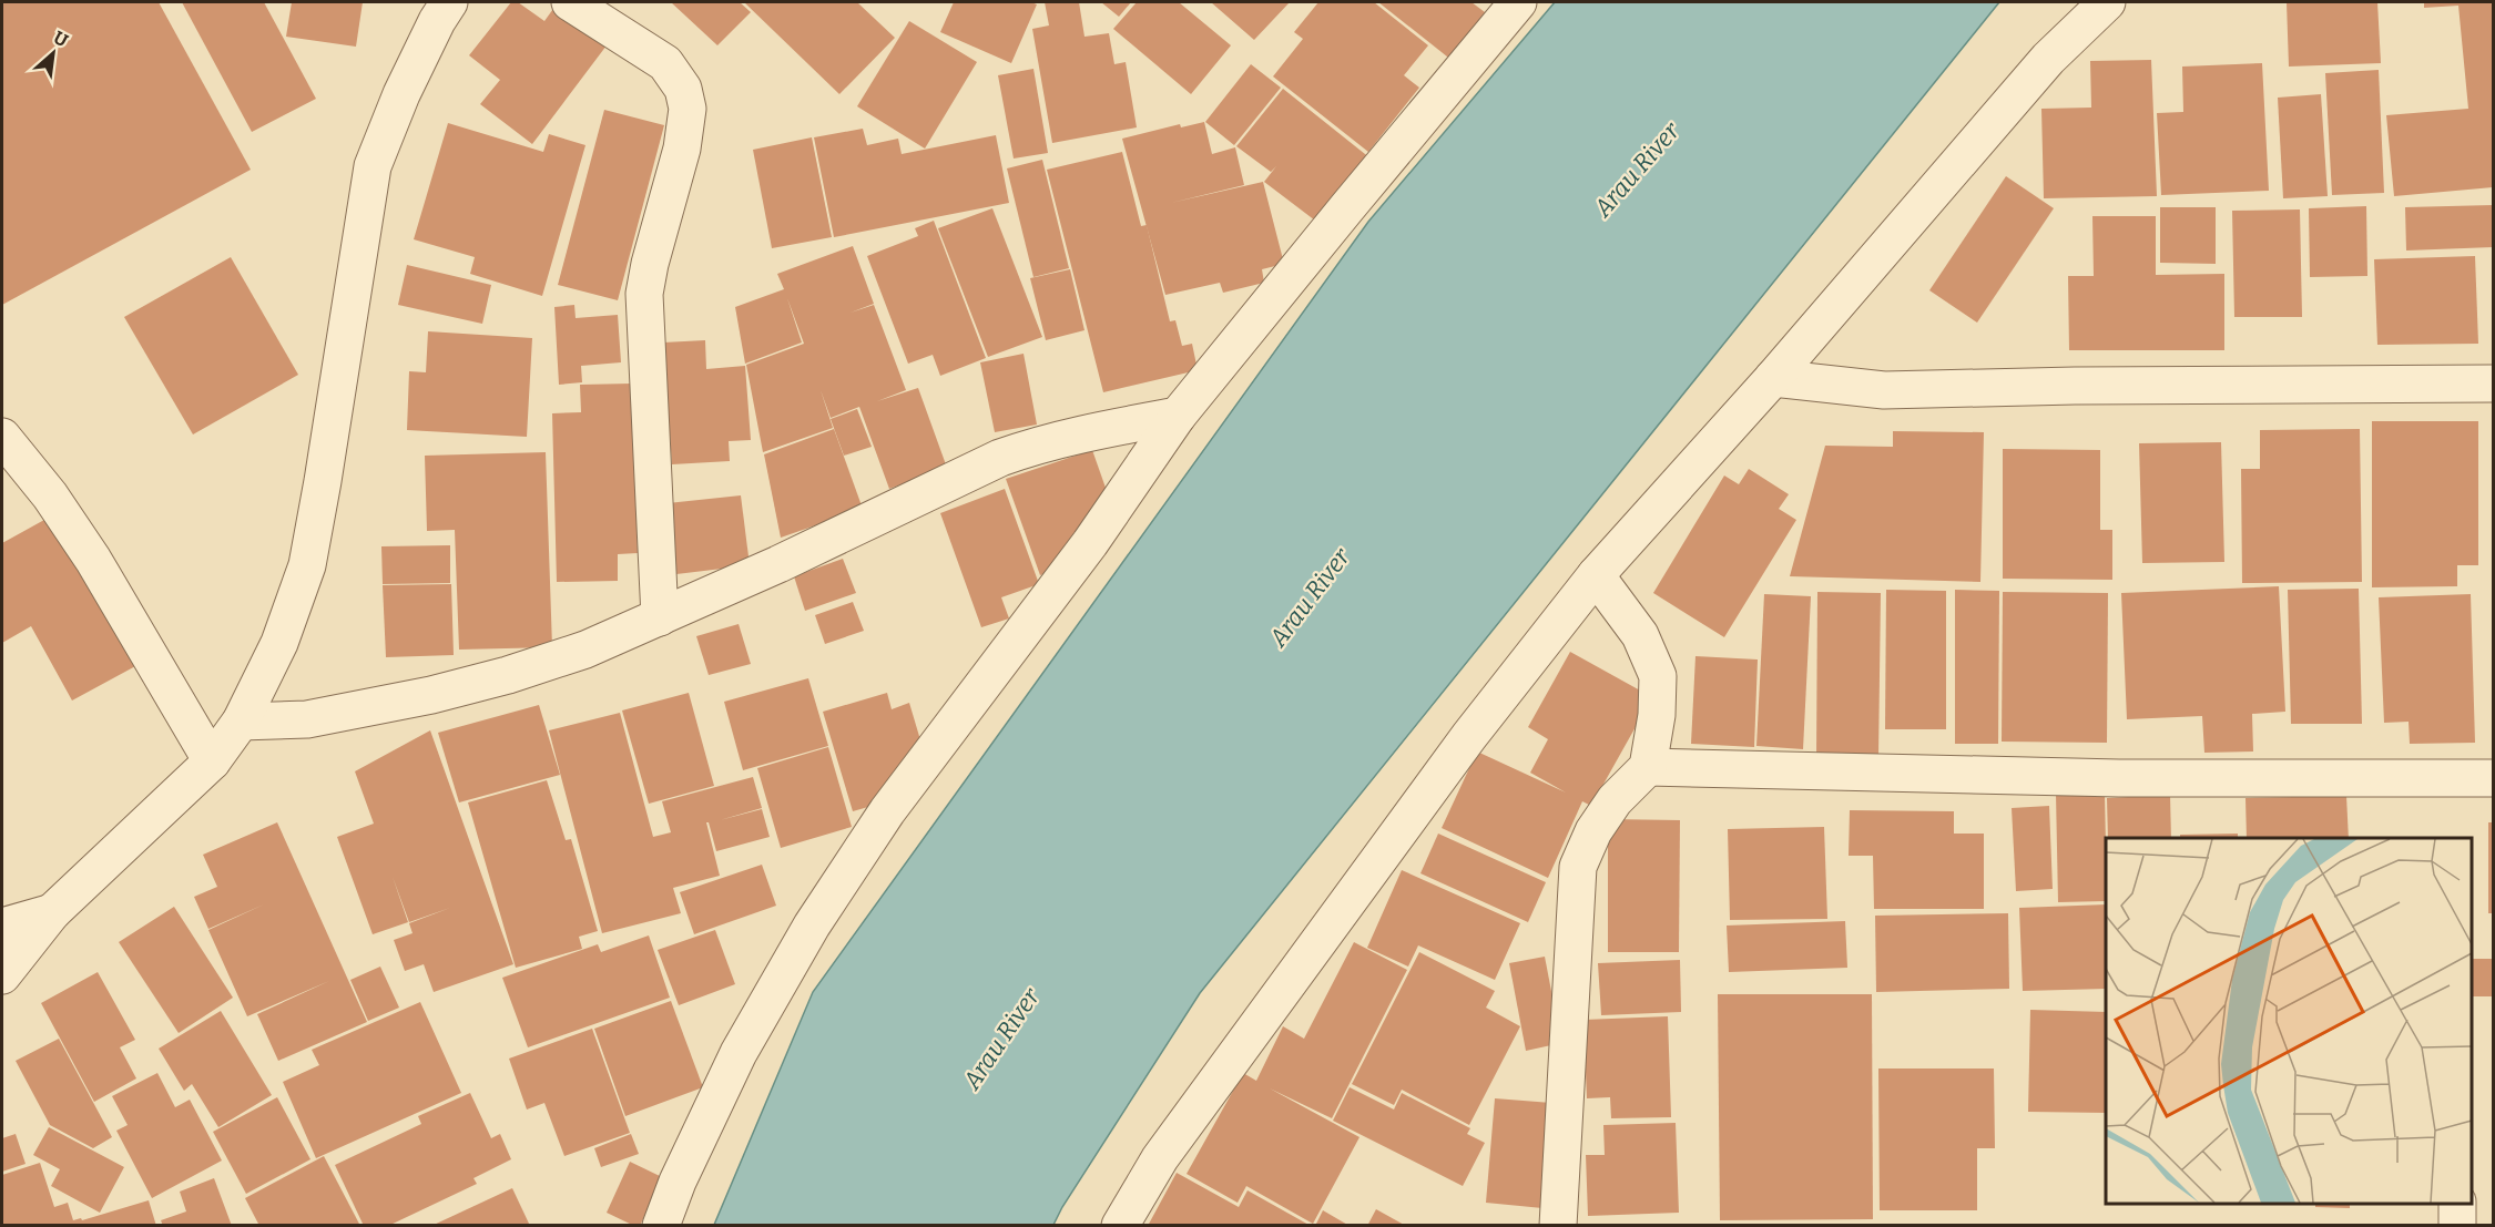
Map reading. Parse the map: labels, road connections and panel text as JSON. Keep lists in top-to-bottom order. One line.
{"water":["Arau River"],"north":"top right"}
